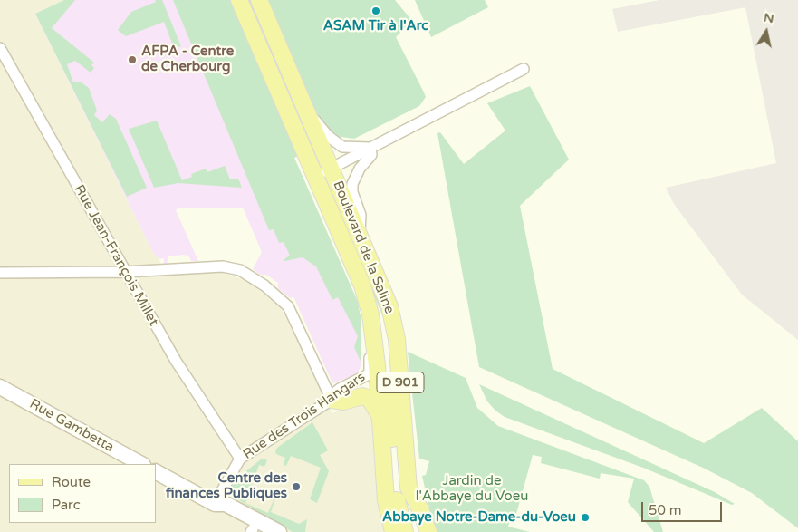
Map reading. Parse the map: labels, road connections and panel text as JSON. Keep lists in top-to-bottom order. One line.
{"streets":{"main road":["Boulevard de la Saline","D 901","Rue Gambetta"],"street":["Rue Jean-François Millet","Rue des Trois Hangars"]},"crossings":[["Boulevard de la Saline","D 901"],["Boulevard de la Saline","Rue des Trois Hangars"],["Rue Jean-François Millet","Rue des Trois Hangars"]],"parks":["Jardin de l'Abbaye du Voeu"],"places":["ASAM Tir à l'Arc","AFPA - Centre de Cherbourg","Centre des finances Publiques","Abbaye Notre-Dame-du-Voeu"],"legend":["Route","Parc"],"scale_bar":"50 m","north":"top"}
